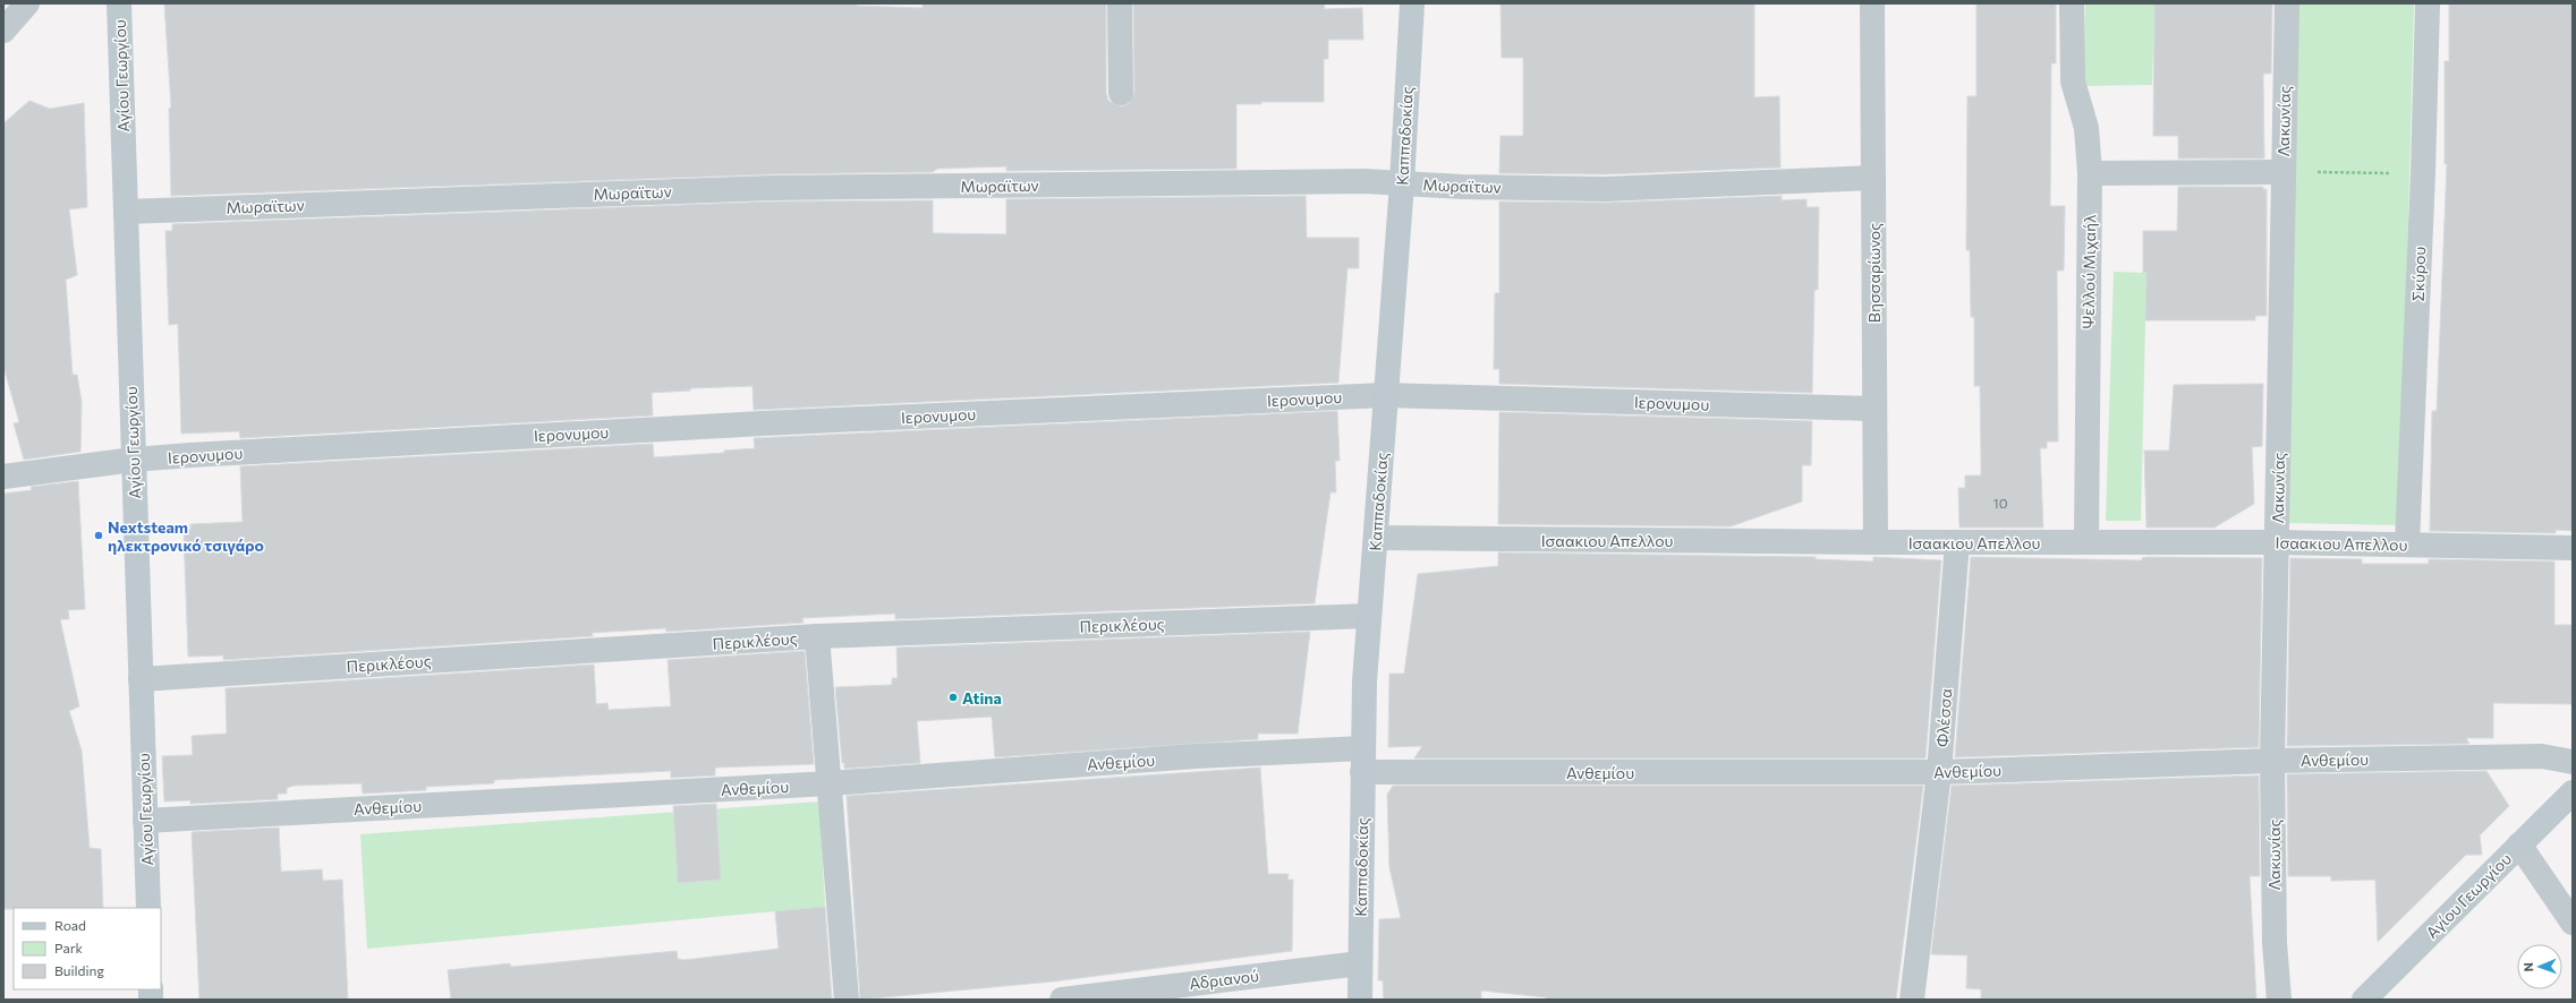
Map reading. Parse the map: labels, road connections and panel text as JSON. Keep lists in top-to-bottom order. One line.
{"streets":{"street":["Αγίου Γεωργίου","Λακωνίας","Καππαδοκίας","Μωραϊτων","Ψελλού Μιχαήλ","Βησσαρίωνος","Σκύρου","Ιερονυμου","Ισαακιου Απελλου","Περικλέους","Φλέσσα","Ανθεμίου","Αδριανού"]},"crossings":[["Αγίου Γεωργίου","Μωραϊτων"],["Αγίου Γεωργίου","Ιερονυμου"],["Αγίου Γεωργίου","Περικλέους"],["Αγίου Γεωργίου","Ανθεμίου"],["Λακωνίας","Ισαακιου Απελλου"],["Λακωνίας","Ανθεμίου"],["Καππαδοκίας","Μωραϊτων"],["Καππαδοκίας","Ιερονυμου"],["Καππαδοκίας","Ισαακιου Απελλου"],["Καππαδοκίας","Περικλέους"],["Καππαδοκίας","Ανθεμίου"],["Καππαδοκίας","Αδριανού"],["Μωραϊτων","Βησσαρίωνος"],["Ψελλού Μιχαήλ","Ισαακιου Απελλου"],["Βησσαρίωνος","Ιερονυμου"],["Βησσαρίωνος","Ισαακιου Απελλου"],["Σκύρου","Ισαακιου Απελλου"],["Ισαακιου Απελλου","Φλέσσα"],["Φλέσσα","Ανθεμίου"]],"places":["Nextsteam ηλεκτρονικό τσιγάρο","Atina"],"house_numbers":["10"],"legend":["Road","Park","Building"],"north":"left"}
